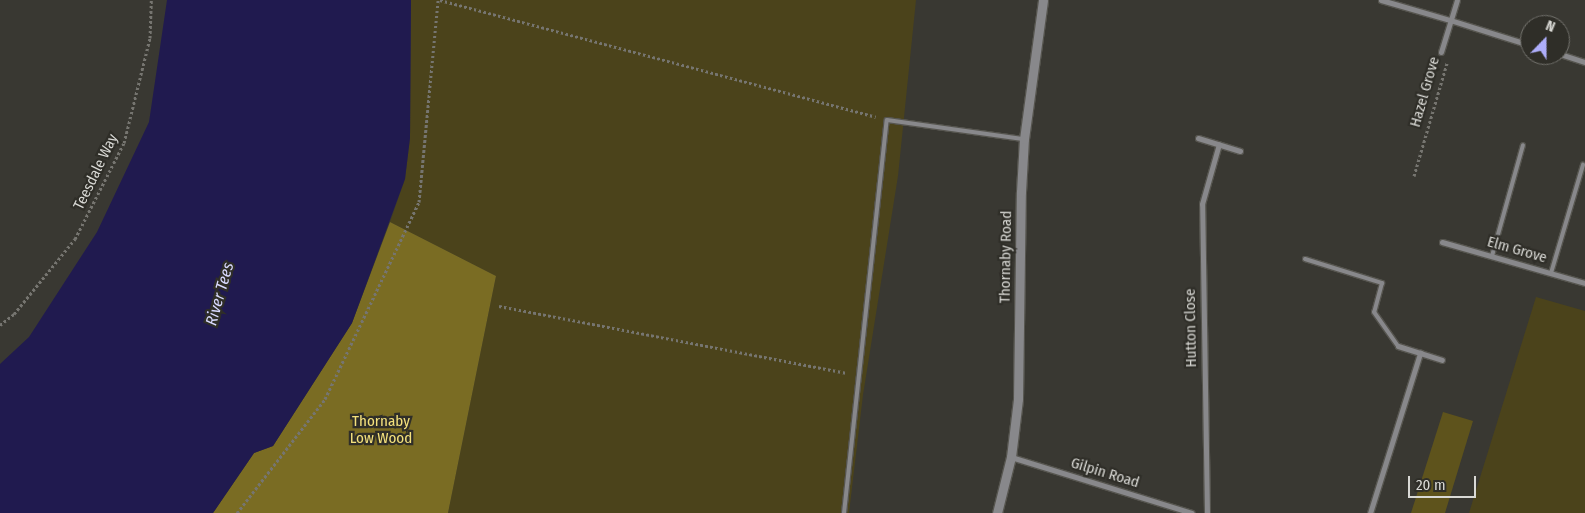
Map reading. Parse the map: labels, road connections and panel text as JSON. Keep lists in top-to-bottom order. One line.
{"streets":{"street":["Hazel Grove","Elm Grove","Thornaby Road","Hutton Close","Gilpin Road"],"path":["Teesdale Way"]},"crossings":[["Thornaby Road","Gilpin Road"]],"water":["River Tees"],"parks":["Thornaby Low Wood"],"scale_bar":"20 m","north":"top"}
